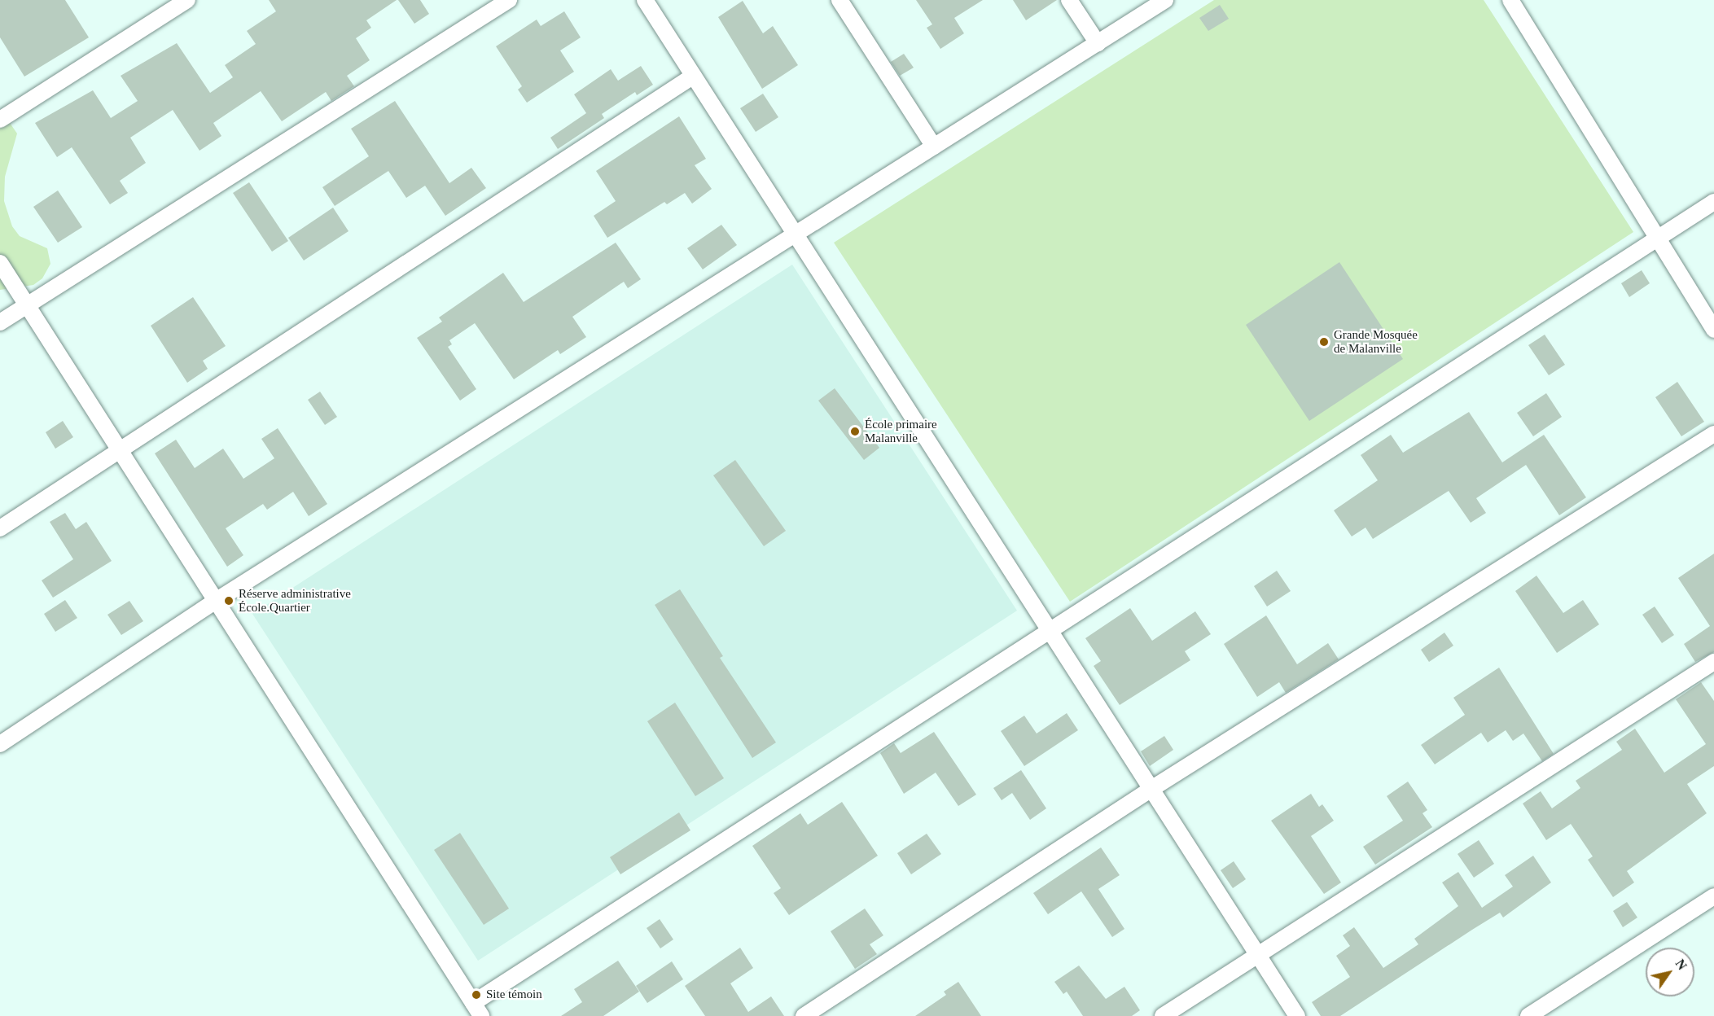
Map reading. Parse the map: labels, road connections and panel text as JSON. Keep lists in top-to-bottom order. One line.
{"places":["Grande Mosquée de Malanville","École primaire Malanville","Réserve administrative École.Quartier","Site témoin"],"north":"top right"}
